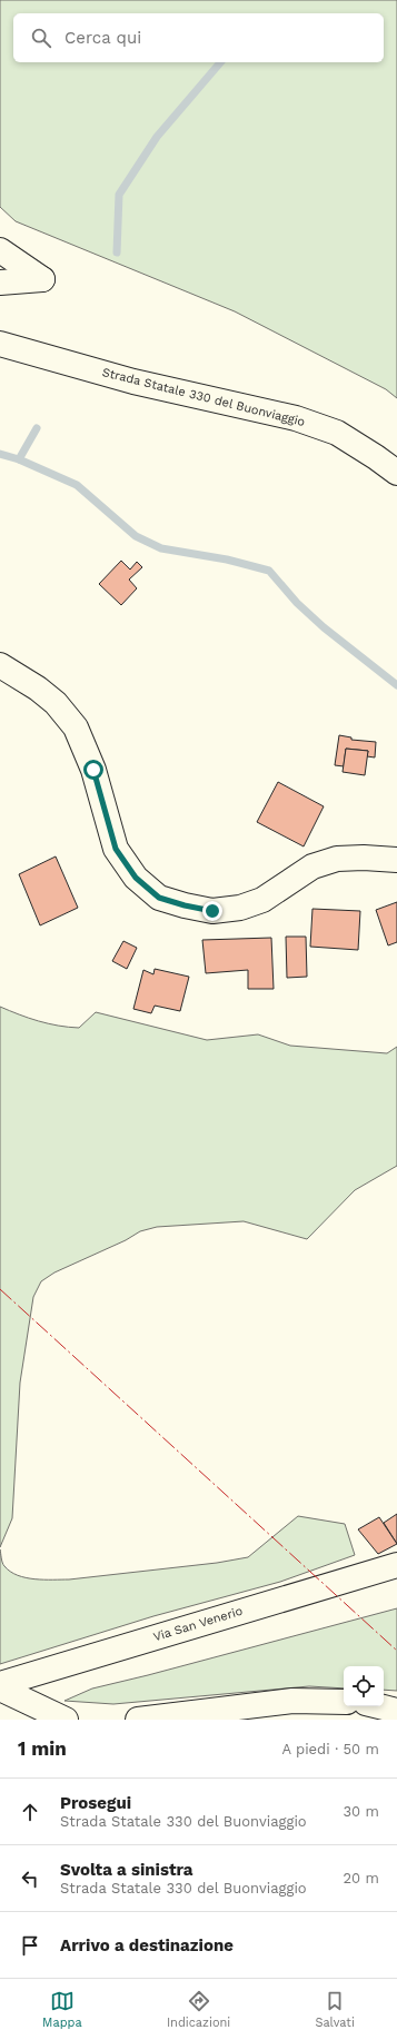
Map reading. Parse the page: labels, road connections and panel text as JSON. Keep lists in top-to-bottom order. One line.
{"streets":{"main road":["Strada Statale 330 del Buonviaggio","Via San Venerio"]},"page":{"search":"Cerca qui","heading":["1 min","A piedi · 50 m"],"list":[["Prosegui","Strada Statale 330 del Buonviaggio","30 m"],["Svolta a sinistra","Strada Statale 330 del Buonviaggio","20 m"],"Arrivo a destinazione"],"nav":["Mappa","Indicazioni","Salvati"]}}
